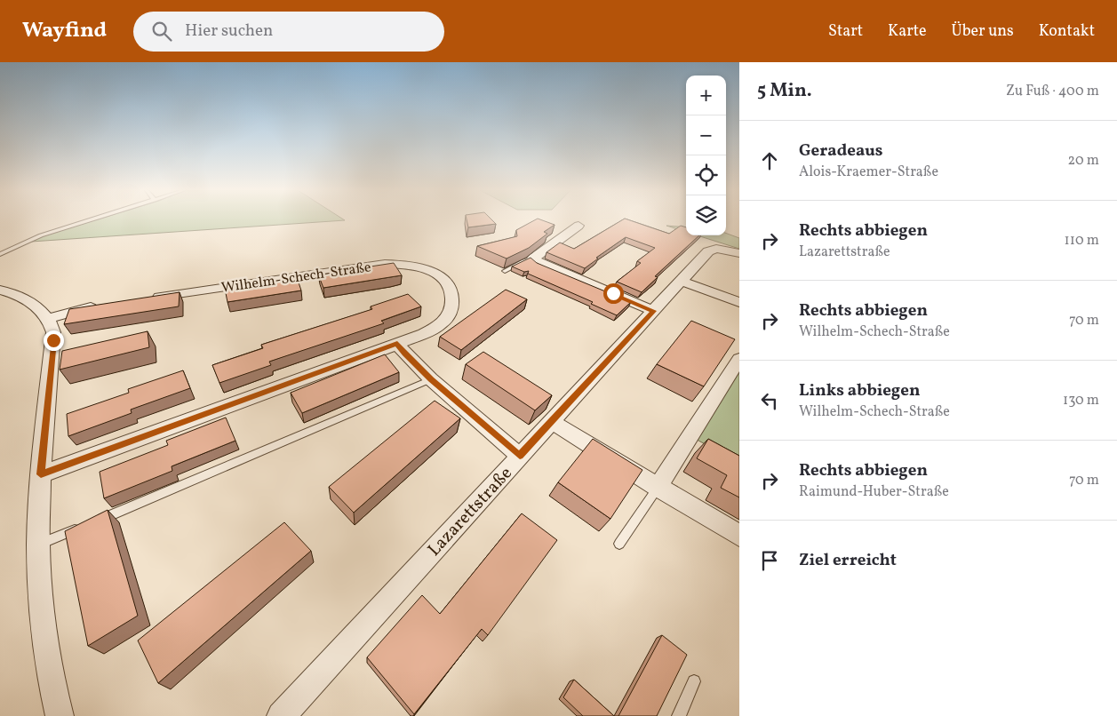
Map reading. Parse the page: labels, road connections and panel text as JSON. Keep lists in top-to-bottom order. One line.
{"streets":{"street":["Wilhelm-Schech-Straße","Lazarettstraße"]},"page":{"header":"Wayfind","search":"Hier suchen","nav":["Start","Karte","Über uns","Kontakt"],"heading":["5 Min.","Zu Fuß · 400 m"],"map_buttons":["+","−"],"list":[["Geradeaus","Alois-Kraemer-Straße","20 m"],["Rechts abbiegen","Lazarettstraße","110 m"],["Rechts abbiegen","Wilhelm-Schech-Straße","70 m"],["Links abbiegen","Wilhelm-Schech-Straße","130 m"],["Rechts abbiegen","Raimund-Huber-Straße","70 m"],"Ziel erreicht"]}}
